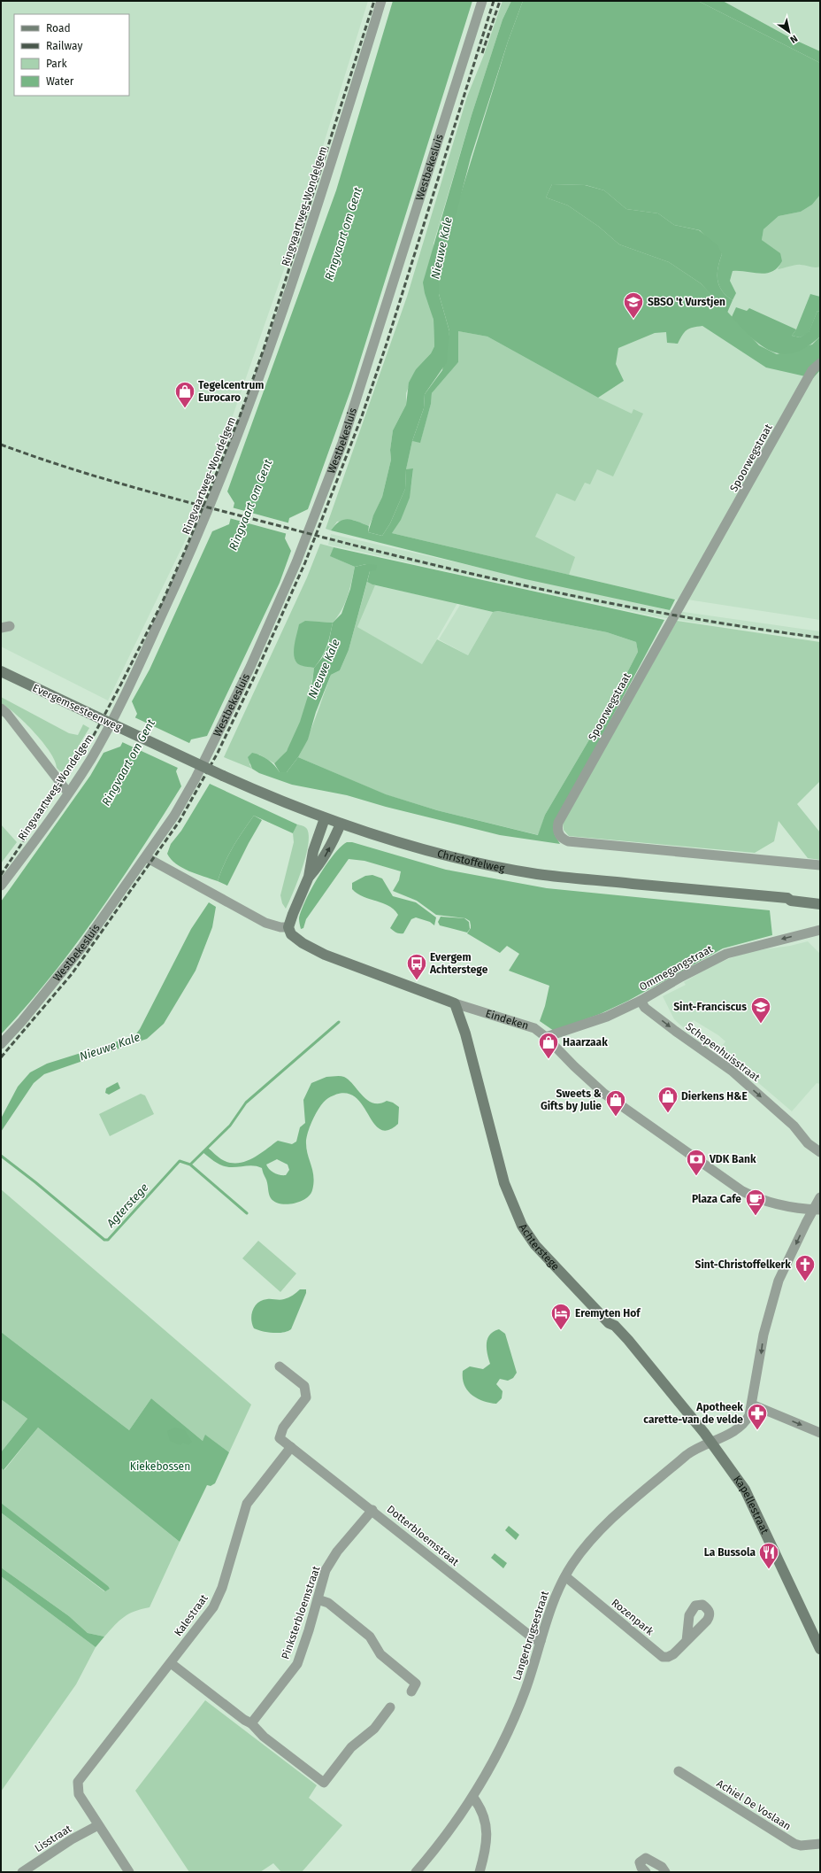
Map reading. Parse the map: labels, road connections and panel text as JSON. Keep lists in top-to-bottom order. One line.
{"streets":{"street":["Westbekesluis","Ringvaartweg-Wondelgem","Spoorwegstraat","Evergemsesteenweg","Christoffelweg","Ommegangstraat","Eindeken","Schepenhuisstraat","Achterstege","Kapellestraat","Dotterbloemstraat","Pinksterbloemstraat","Kalestraat","Rozenpark","Langerbrugsestraat","Achiel De Voslaan","Lisstraat"]},"crossings":[["Evergemsesteenweg","Christoffelweg"],["Ommegangstraat","Eindeken"],["Ommegangstraat","Schepenhuisstraat"],["Eindeken","Achterstege"],["Eindeken","Langerbrugsestraat"],["Achterstege","Kapellestraat"],["Achterstege","Langerbrugsestraat"],["Kapellestraat","Langerbrugsestraat"],["Dotterbloemstraat","Pinksterbloemstraat"],["Dotterbloemstraat","Kalestraat"],["Dotterbloemstraat","Langerbrugsestraat"],["Kalestraat","Lisstraat"],["Rozenpark","Langerbrugsestraat"]],"one_way":["Ommegangstraat","Schepenhuisstraat"],"water":["Ringvaart om Gent","Nieuwe Kale","Agterstege"],"parks":["Kiekebossen"],"places":{"school or university":["SBSO 't Vurstjen","Sint-Franciscus"],"shop":["Tegelcentrum Eurocaro","Haarzaak","Dierkens H&E","Sweets & Gifts by Julie"],"bus stop":["Evergem Achterstege"],"bank":["VDK Bank"],"cafe":["Plaza Cafe"],"church":["Sint-Christoffelkerk"],"hotel":["Eremyten Hof"],"pharmacy":["Apotheek carette-van de velde"],"restaurant":["La Bussola"]},"legend":["Road","Railway","Park","Water"],"north":"bottom right"}
